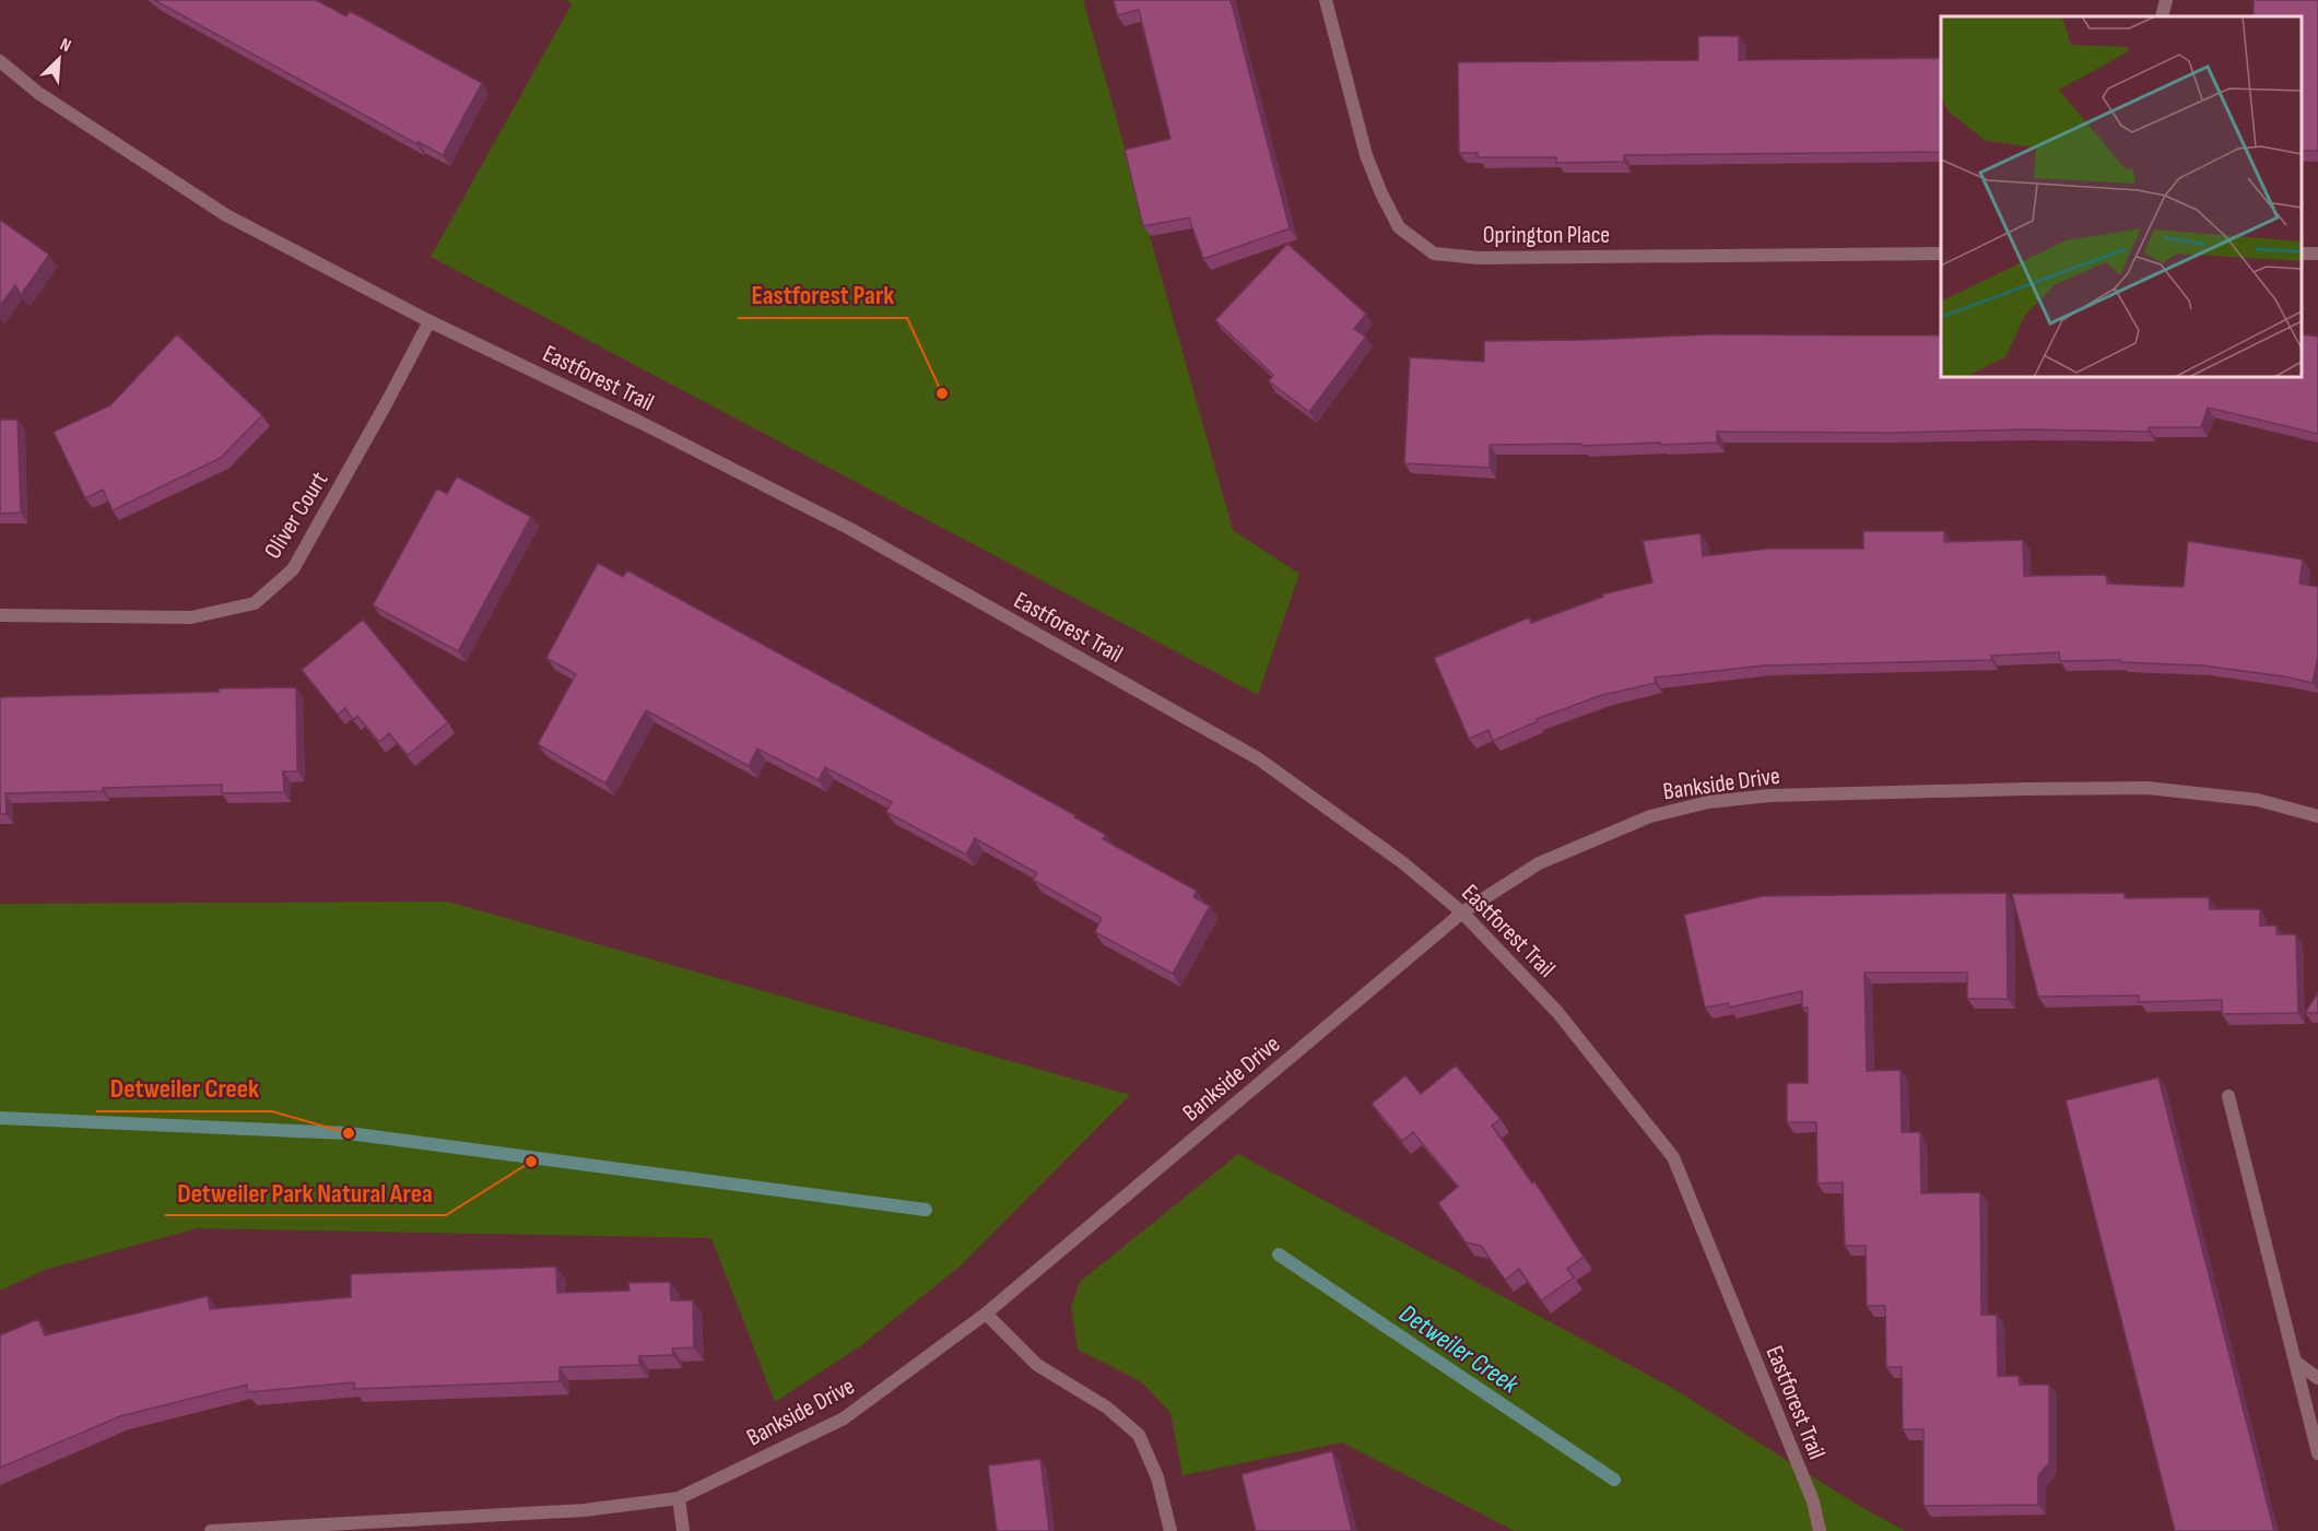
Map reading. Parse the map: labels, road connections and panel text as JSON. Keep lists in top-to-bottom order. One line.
{"streets":{"street":["Oprington Place","Eastforest Trail","Oliver Court","Bankside Drive"]},"crossings":[["Eastforest Trail","Oliver Court"],["Eastforest Trail","Bankside Drive"]],"water":["Detweiler Creek"],"places":["Eastforest Park","Detweiler Creek","Detweiler Park Natural Area"],"north":"top right"}
